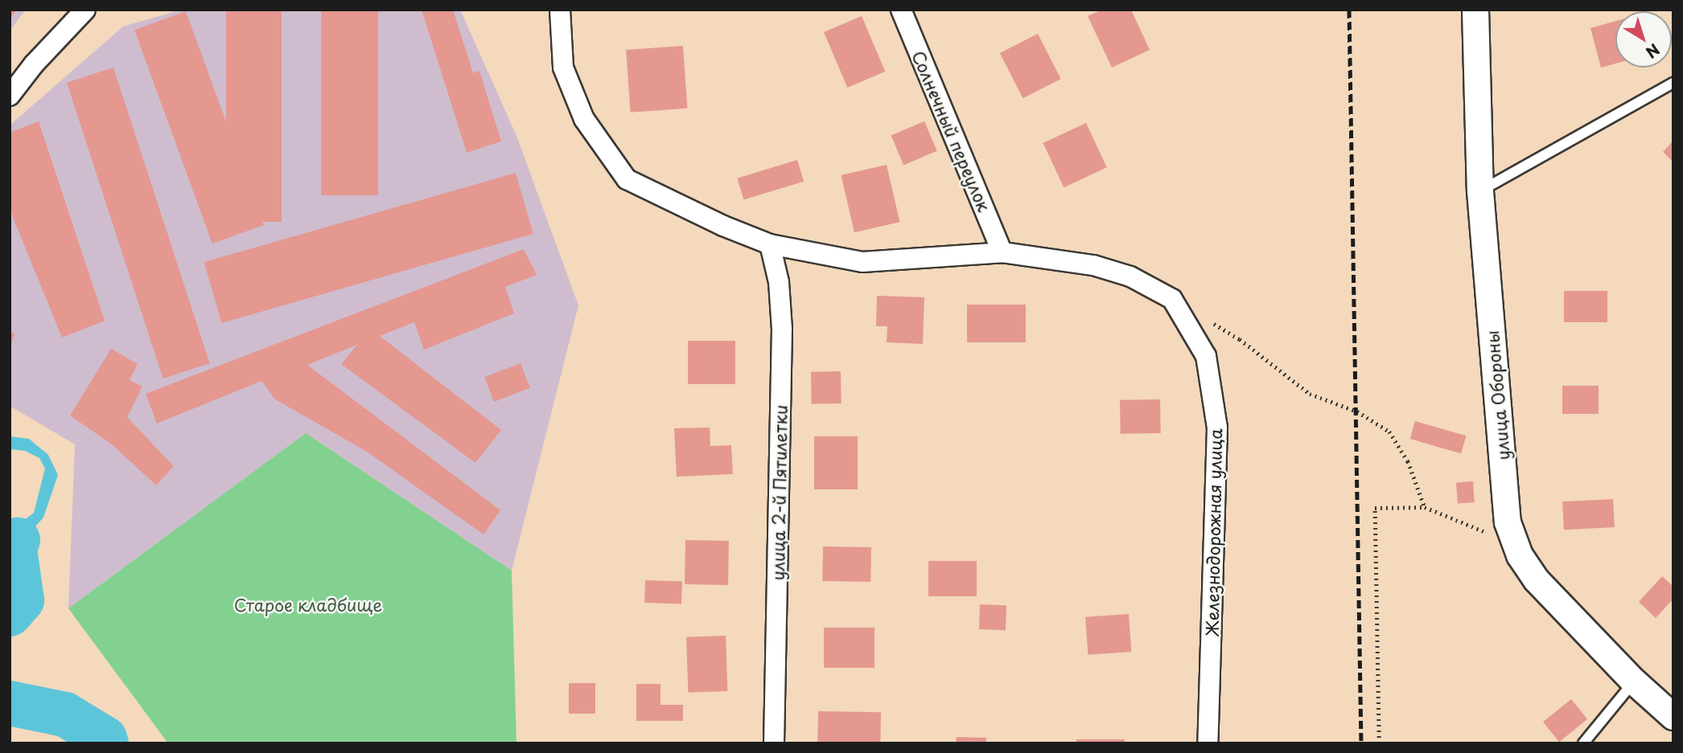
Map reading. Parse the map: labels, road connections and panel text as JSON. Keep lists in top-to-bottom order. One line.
{"streets":{"street":["Солнечный переулок","улица Обороны","улица 2-й Пятилетки","Железнодорожная улица"]},"crossings":[["Солнечный переулок","Железнодорожная улица"]],"parks":["Старое кладбище"],"north":"bottom right"}
